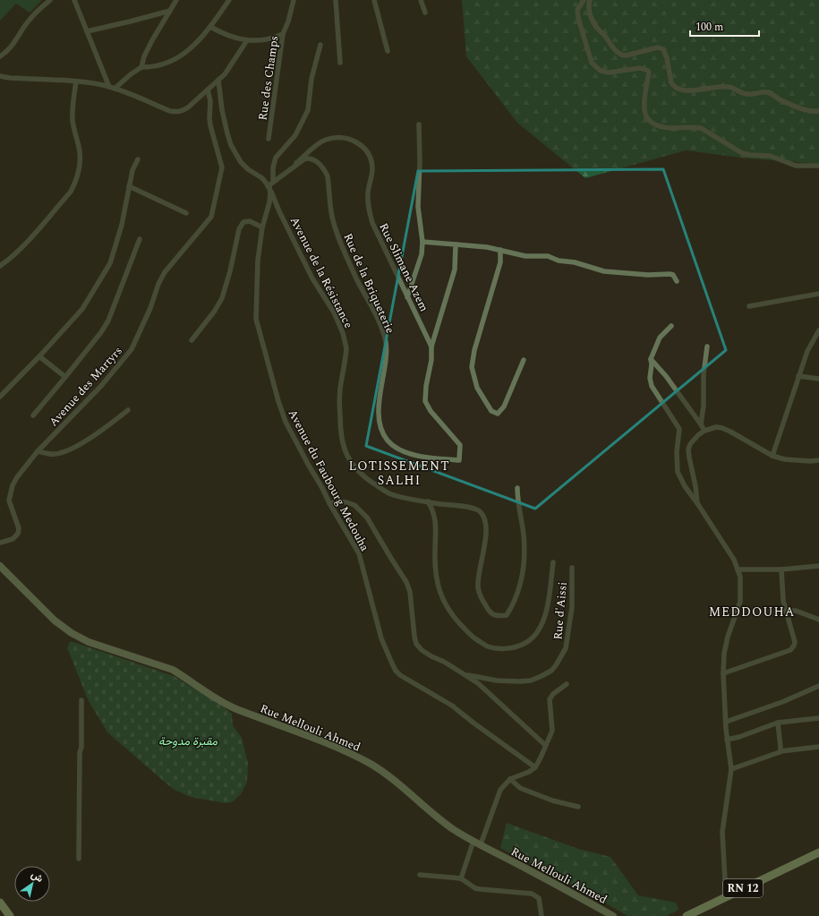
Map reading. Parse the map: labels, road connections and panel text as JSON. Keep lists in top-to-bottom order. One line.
{"streets":{"main road":["RN 12"],"street":["Rue des Champs","Rue Slimane Azem","Avenue de la Résistance","Rue de la Briqueterie","Avenue des Martyrs","Avenue du Faubourg Medouha","Rue d'Aissi","Rue Mellouli Ahmed"]},"crossings":[["Rue Slimane Azem","Rue de la Briqueterie"],["Avenue de la Résistance","Rue de la Briqueterie"],["Avenue de la Résistance","Avenue du Faubourg Medouha"],["Rue de la Briqueterie","Avenue du Faubourg Medouha"]],"districts":["LOTISSEMENT SALHI","MEDDOUHA"],"parks":["مقبرة مدوحة"],"scale_bar":"100 m","north":"top right"}
